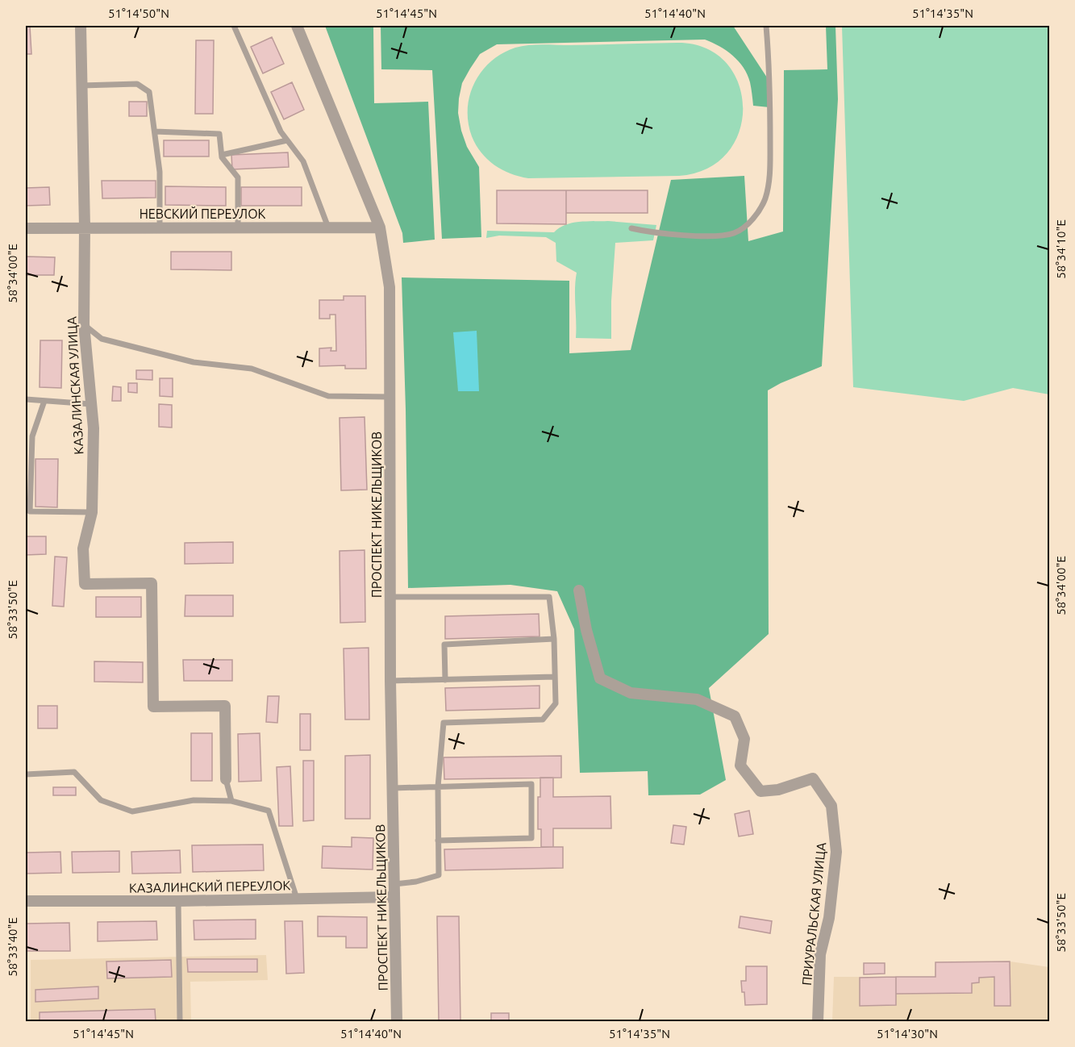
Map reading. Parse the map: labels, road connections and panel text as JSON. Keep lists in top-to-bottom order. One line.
{"streets":{"street":["НЕВСКИЙ ПЕРЕУЛОК","КАЗАЛИНСКАЯ УЛИЦА","ПРОСПЕКТ НИКЕЛЬЩИКОВ","КАЗАЛИНСКИЙ ПЕРЕУЛОК","ПРИУРАЛЬСКАЯ УЛИЦА"]},"crossings":[["НЕВСКИЙ ПЕРЕУЛОК","КАЗАЛИНСКАЯ УЛИЦА"],["НЕВСКИЙ ПЕРЕУЛОК","ПРОСПЕКТ НИКЕЛЬЩИКОВ"],["ПРОСПЕКТ НИКЕЛЬЩИКОВ","КАЗАЛИНСКИЙ ПЕРЕУЛОК"]],"coordinates":["51°14'50\"N","51°14'45\"N","51°14'40\"N","51°14'35\"N","58°34'10\"E","58°34'00\"E","58°33'50\"E","58°33'40\"E","51°14'30\"N"]}
